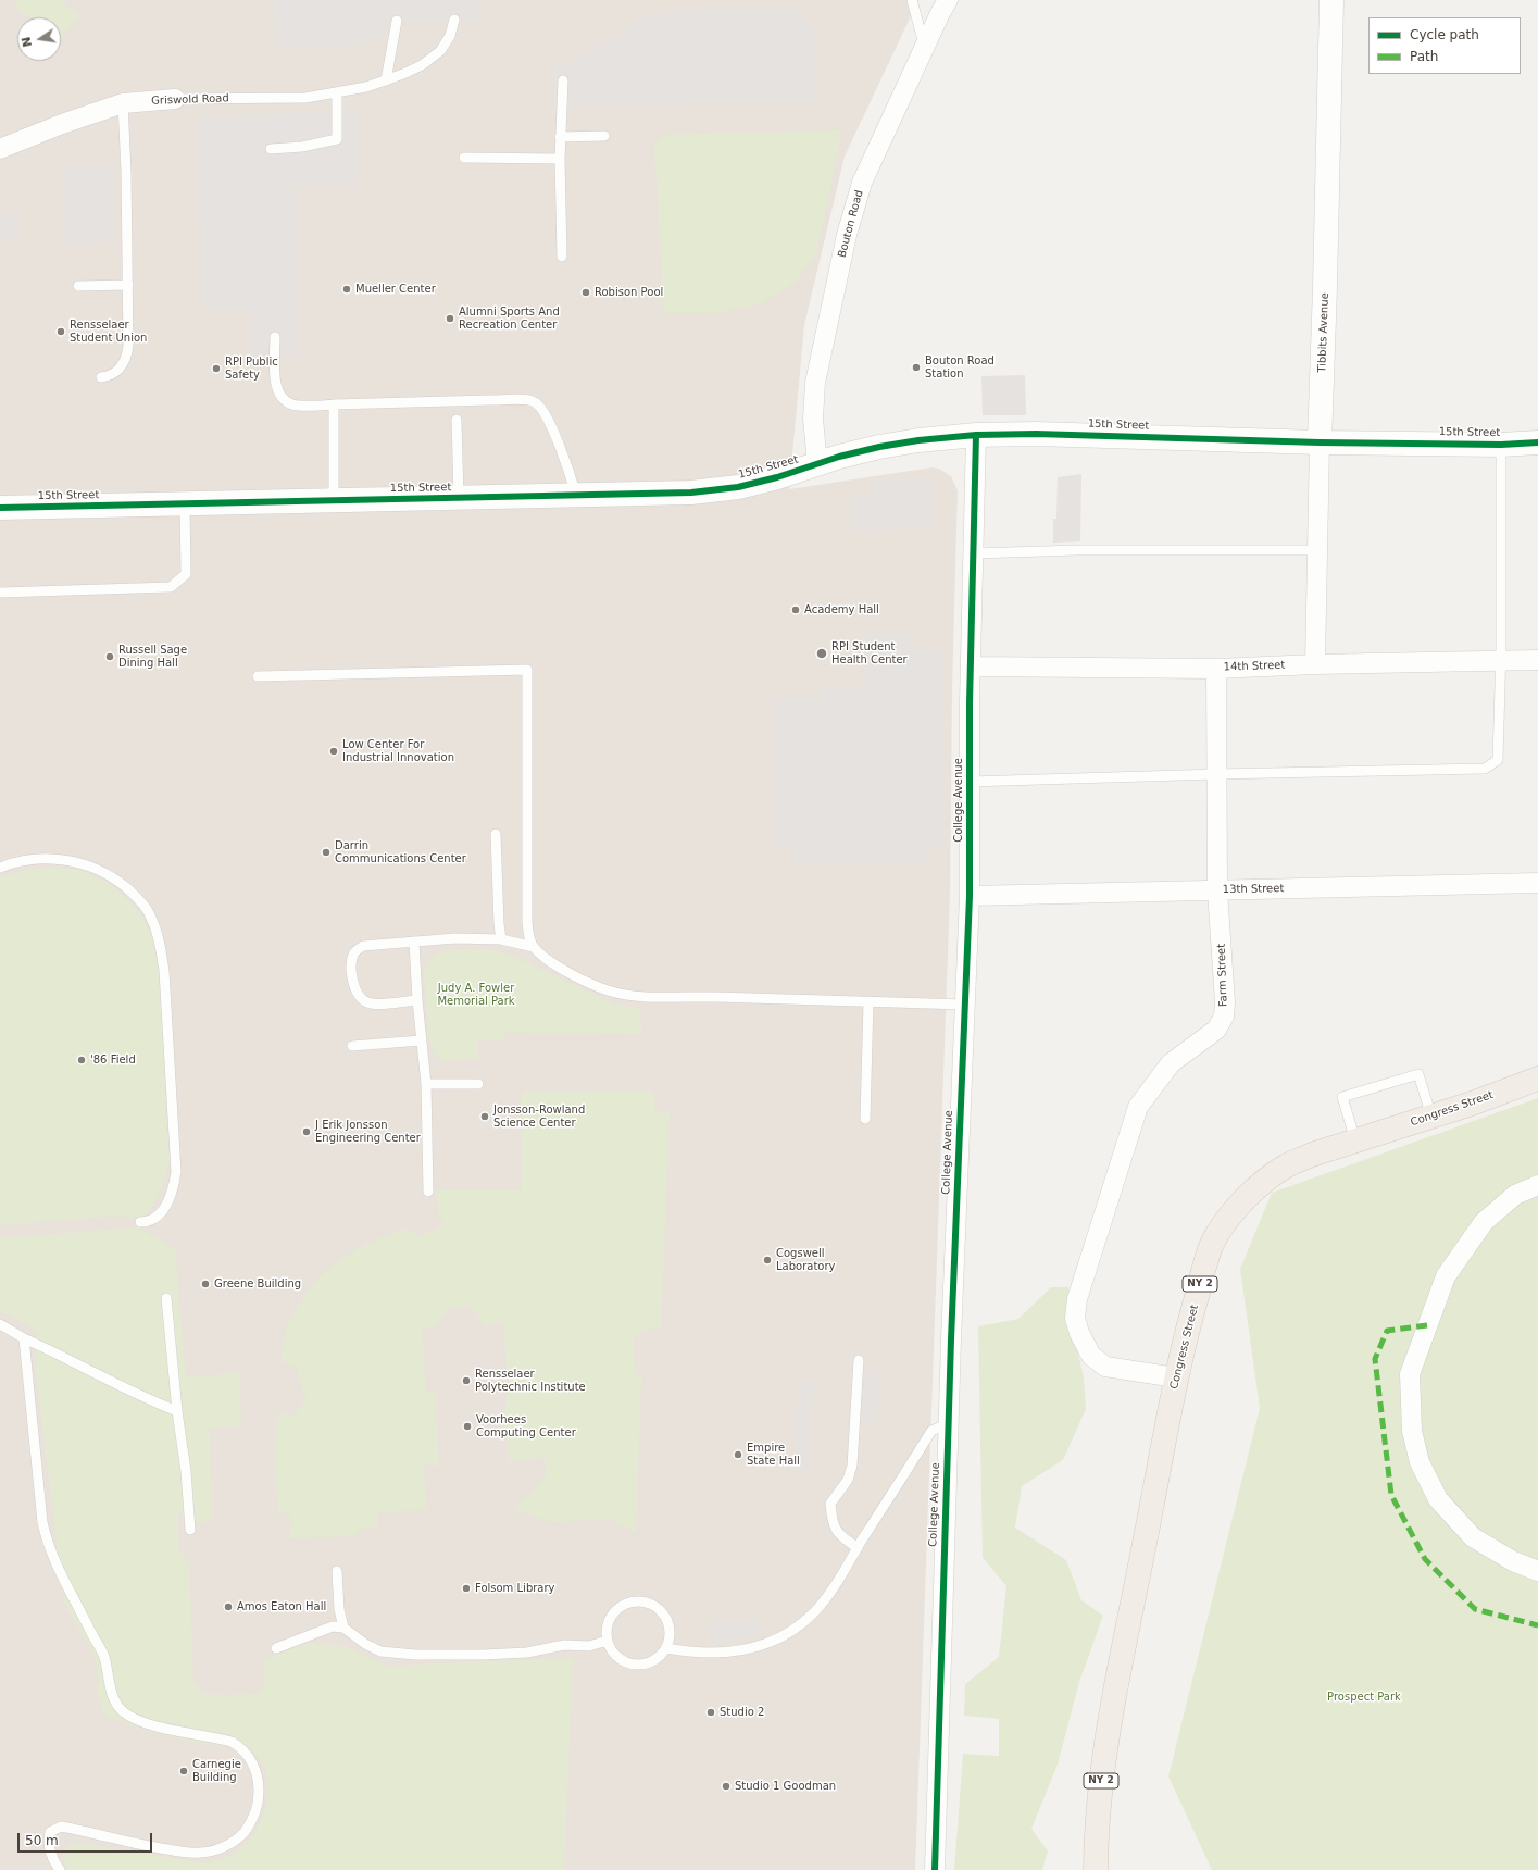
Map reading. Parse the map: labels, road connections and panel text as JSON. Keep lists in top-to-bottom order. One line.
{"streets":{"main road":["Congress Street","NY 2"],"street":["Griswold Road","Bouton Road","Tibbits Avenue","15th Street","14th Street","College Avenue","13th Street","Farm Street"]},"crossings":[["Bouton Road","15th Street"],["Tibbits Avenue","15th Street"],["Tibbits Avenue","14th Street"],["15th Street","College Avenue"],["14th Street","College Avenue"],["14th Street","Farm Street"],["College Avenue","13th Street"],["13th Street","Farm Street"],["Farm Street","Congress Street"]],"parks":["Judy A. Fowler Memorial Park","Prospect Park"],"places":["Mueller Center","Robison Pool","Alumni Sports And Recreation Center","Rensselaer Student Union","Bouton Road Station","RPI Public Safety","Academy Hall","RPI Student Health Center","Russell Sage Dining Hall","Low Center For Industrial Innovation","Darrin Communications Center","'86 Field","Jonsson-Rowland Science Center","J Erik Jonsson Engineering Center","Cogswell Laboratory","Greene Building","Rensselaer Polytechnic Institute","Voorhees Computing Center","Empire State Hall","Folsom Library","Amos Eaton Hall","Studio 2","Carnegie Building","Studio 1 Goodman"],"legend":["Cycle path","Path"],"scale_bar":"50 m","north":"left"}
